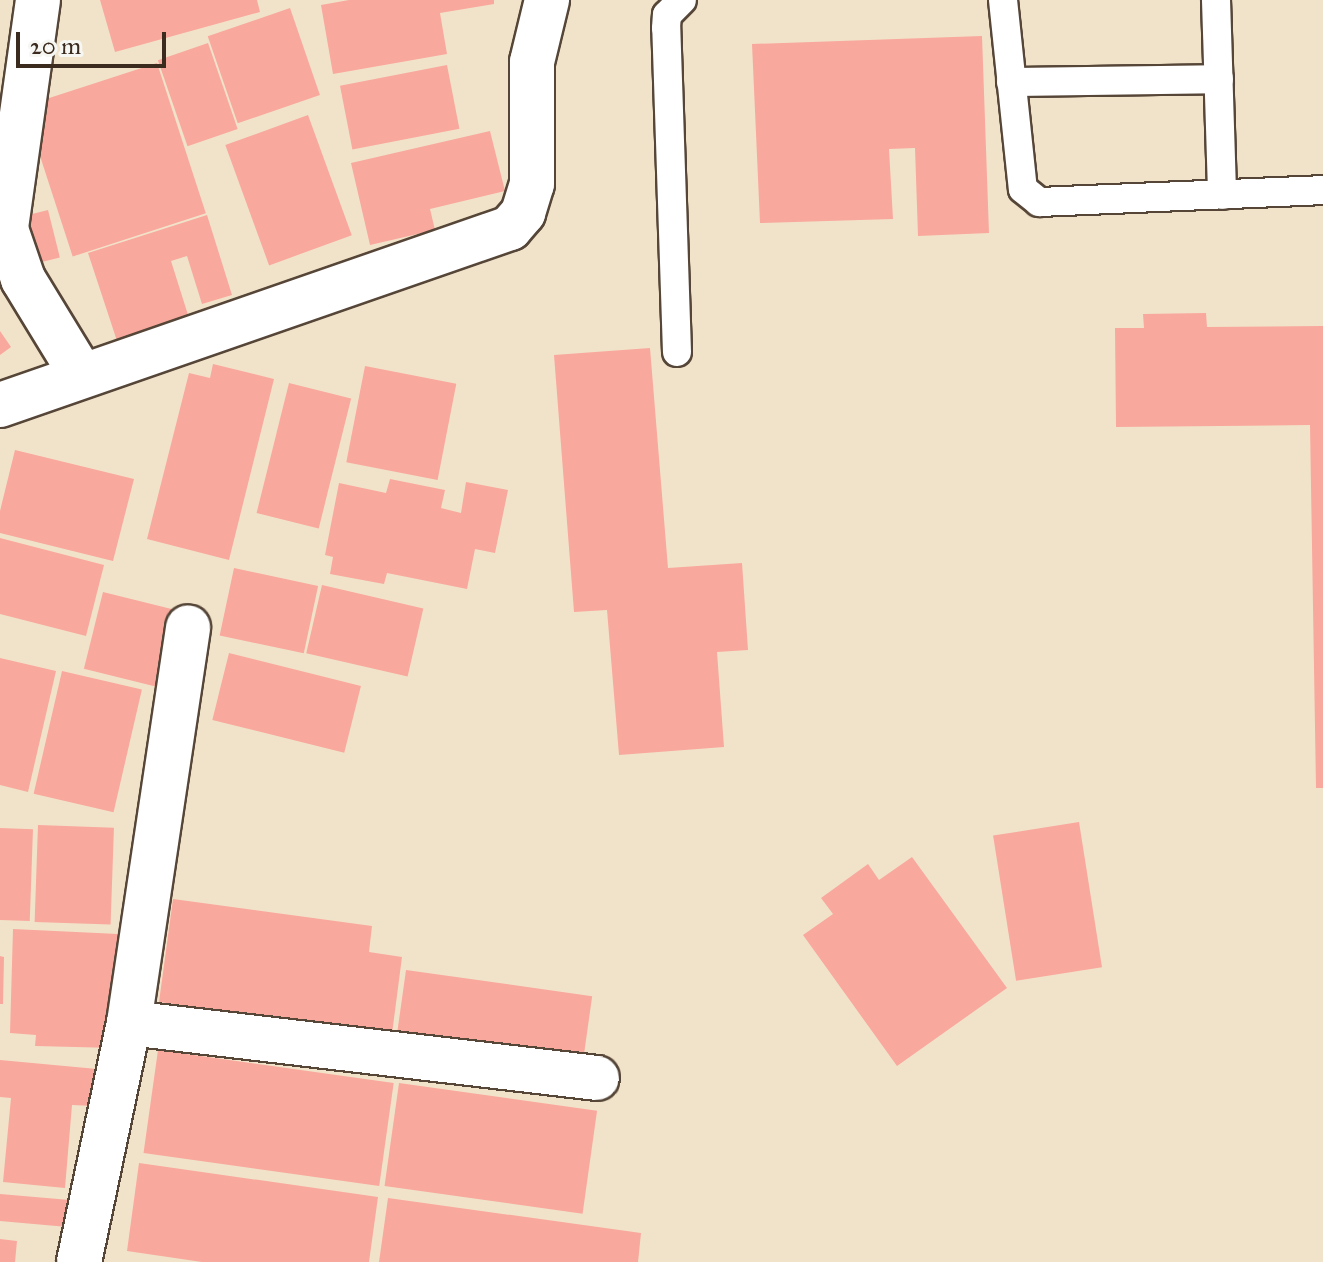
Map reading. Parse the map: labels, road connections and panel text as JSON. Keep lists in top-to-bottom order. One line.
{"scale_bar":"20 m"}
